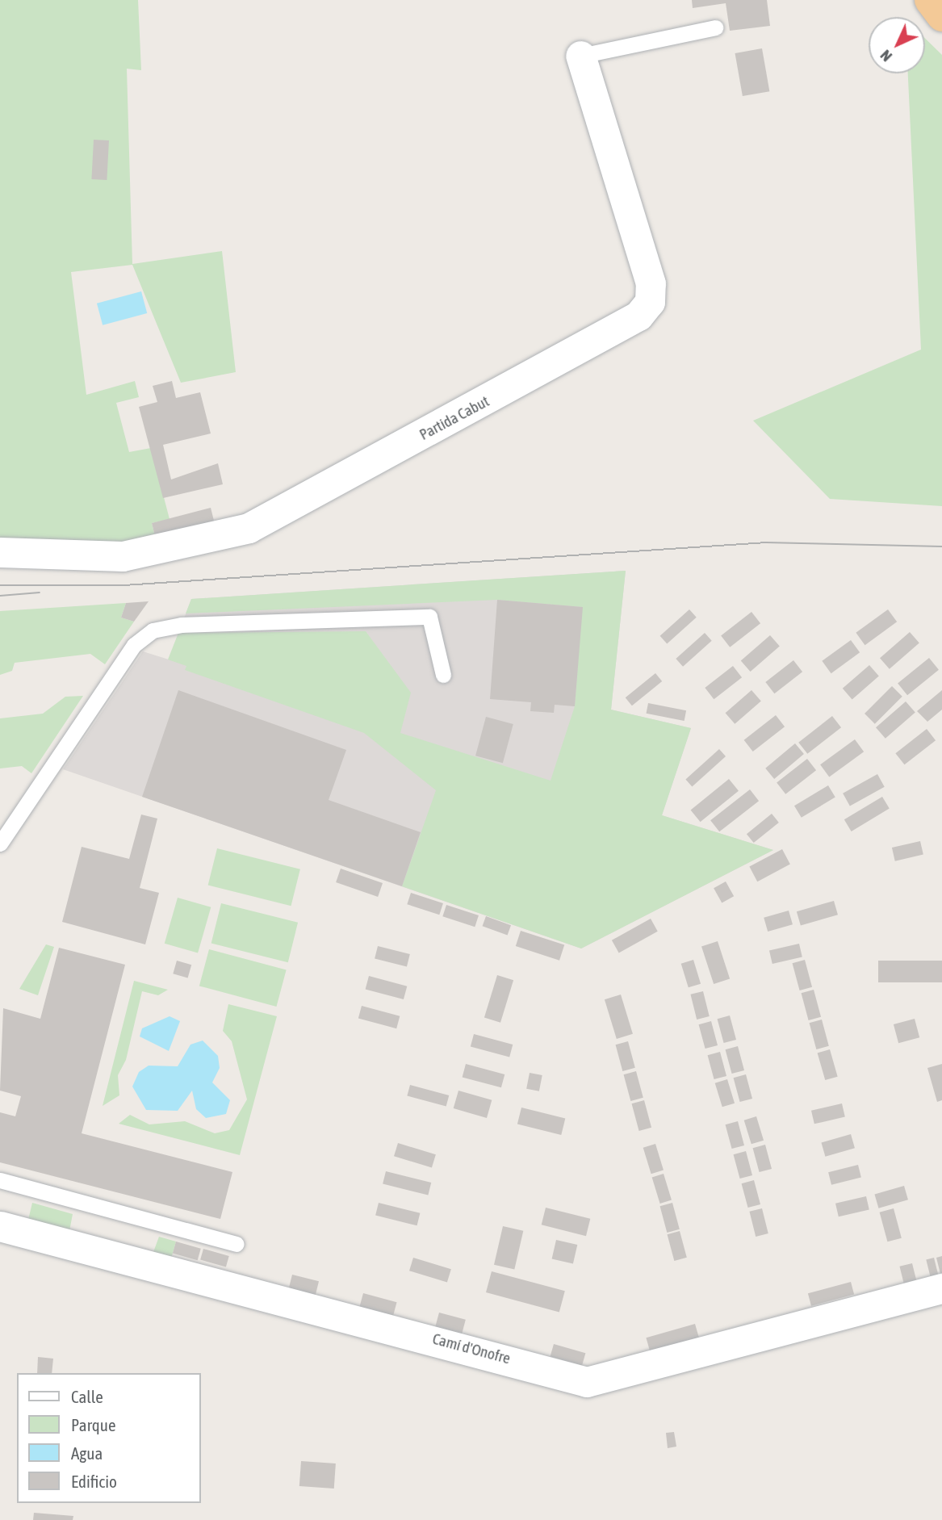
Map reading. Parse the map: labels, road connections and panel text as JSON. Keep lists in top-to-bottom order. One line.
{"streets":{"street":["Partida Cabut","Camí d'Onofre"]},"legend":["Calle","Parque","Agua","Edificio"],"north":"bottom left"}
